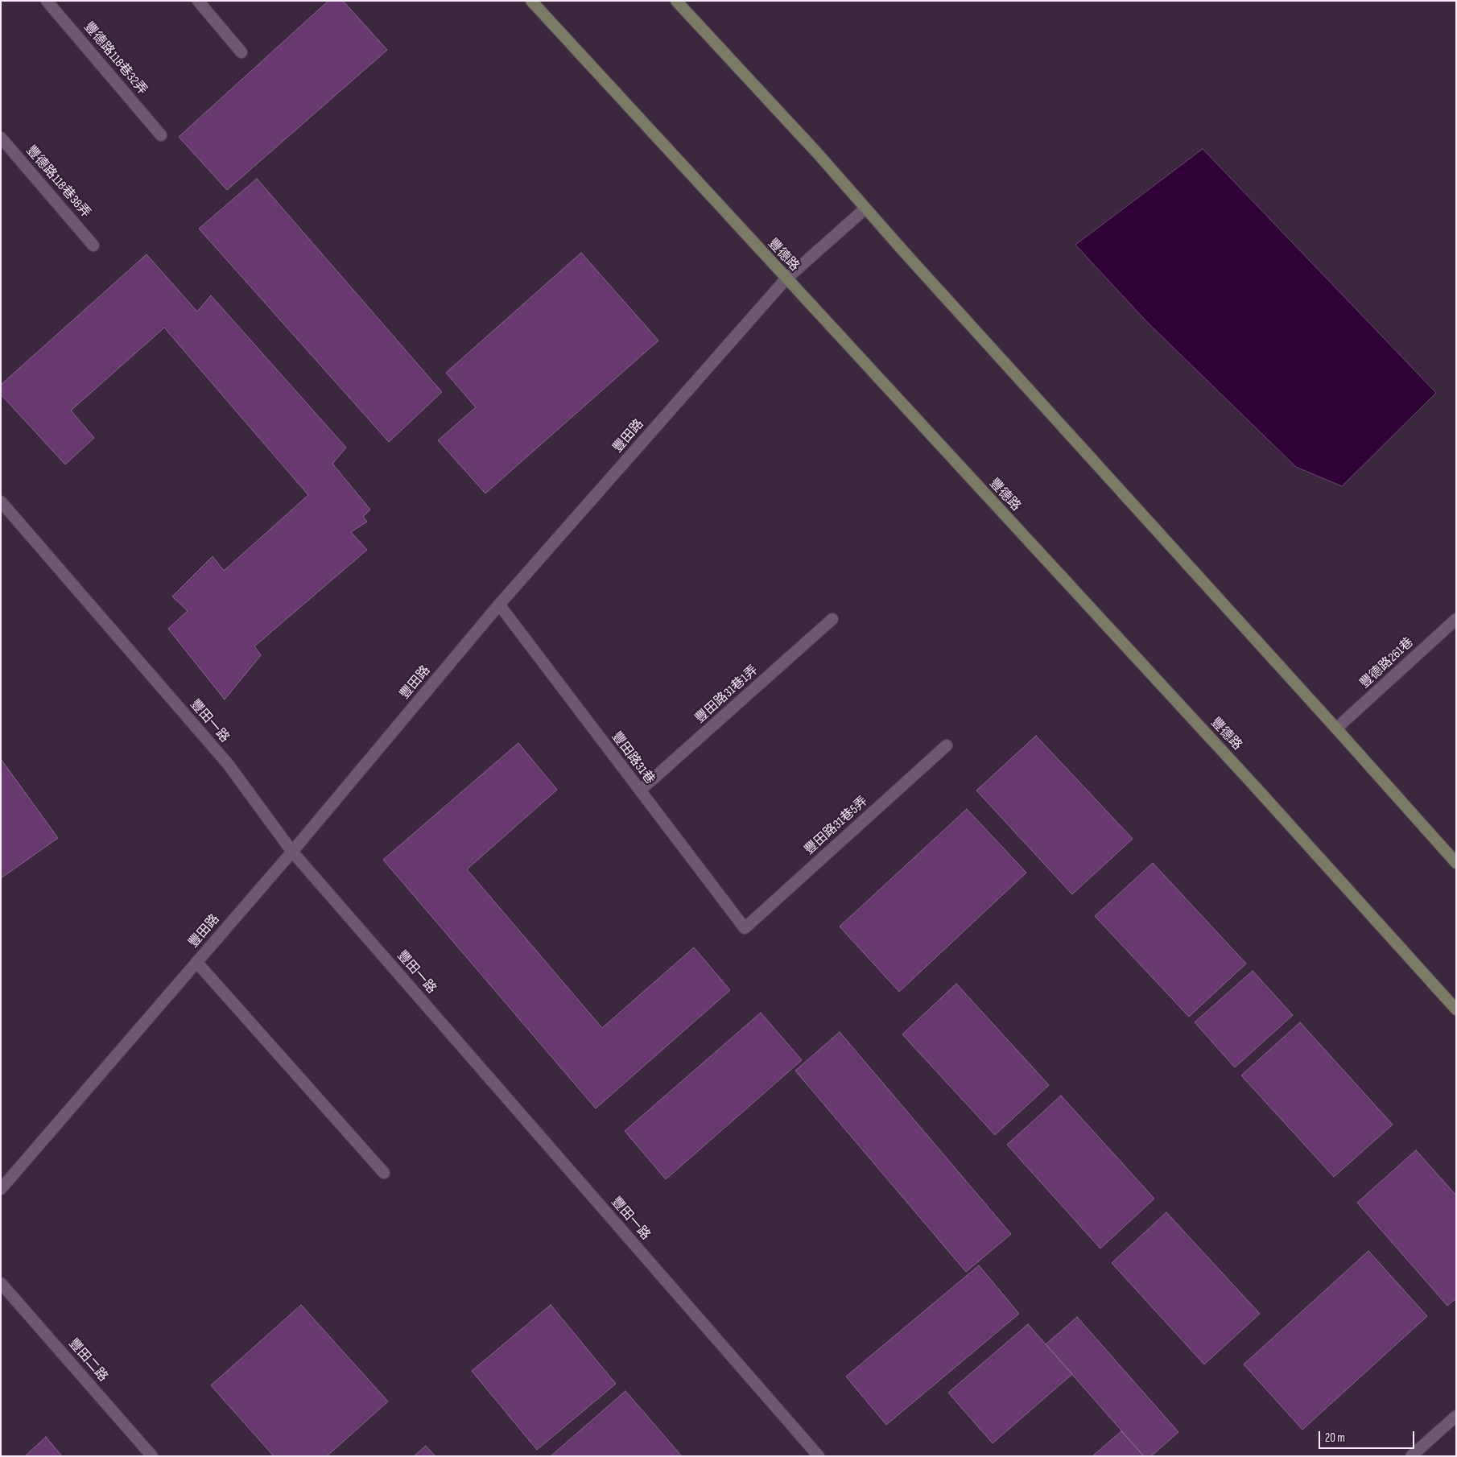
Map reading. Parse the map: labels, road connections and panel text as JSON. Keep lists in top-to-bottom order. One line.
{"streets":{"main road":["豐德路"],"street":["豐德路118巷32弄","豐德路118巷38弄","豐田路","豐德路261巷","豐田路31巷1弄","豐田一路","豐田路31巷","豐田路31巷5弄","豐田二路"]},"crossings":[["豐德路","豐田路"],["豐田路","豐田一路"],["豐田路","豐田路31巷"],["豐田路31巷1弄","豐田路31巷"],["豐田路31巷","豐田路31巷5弄"]],"scale_bar":"20 m"}
